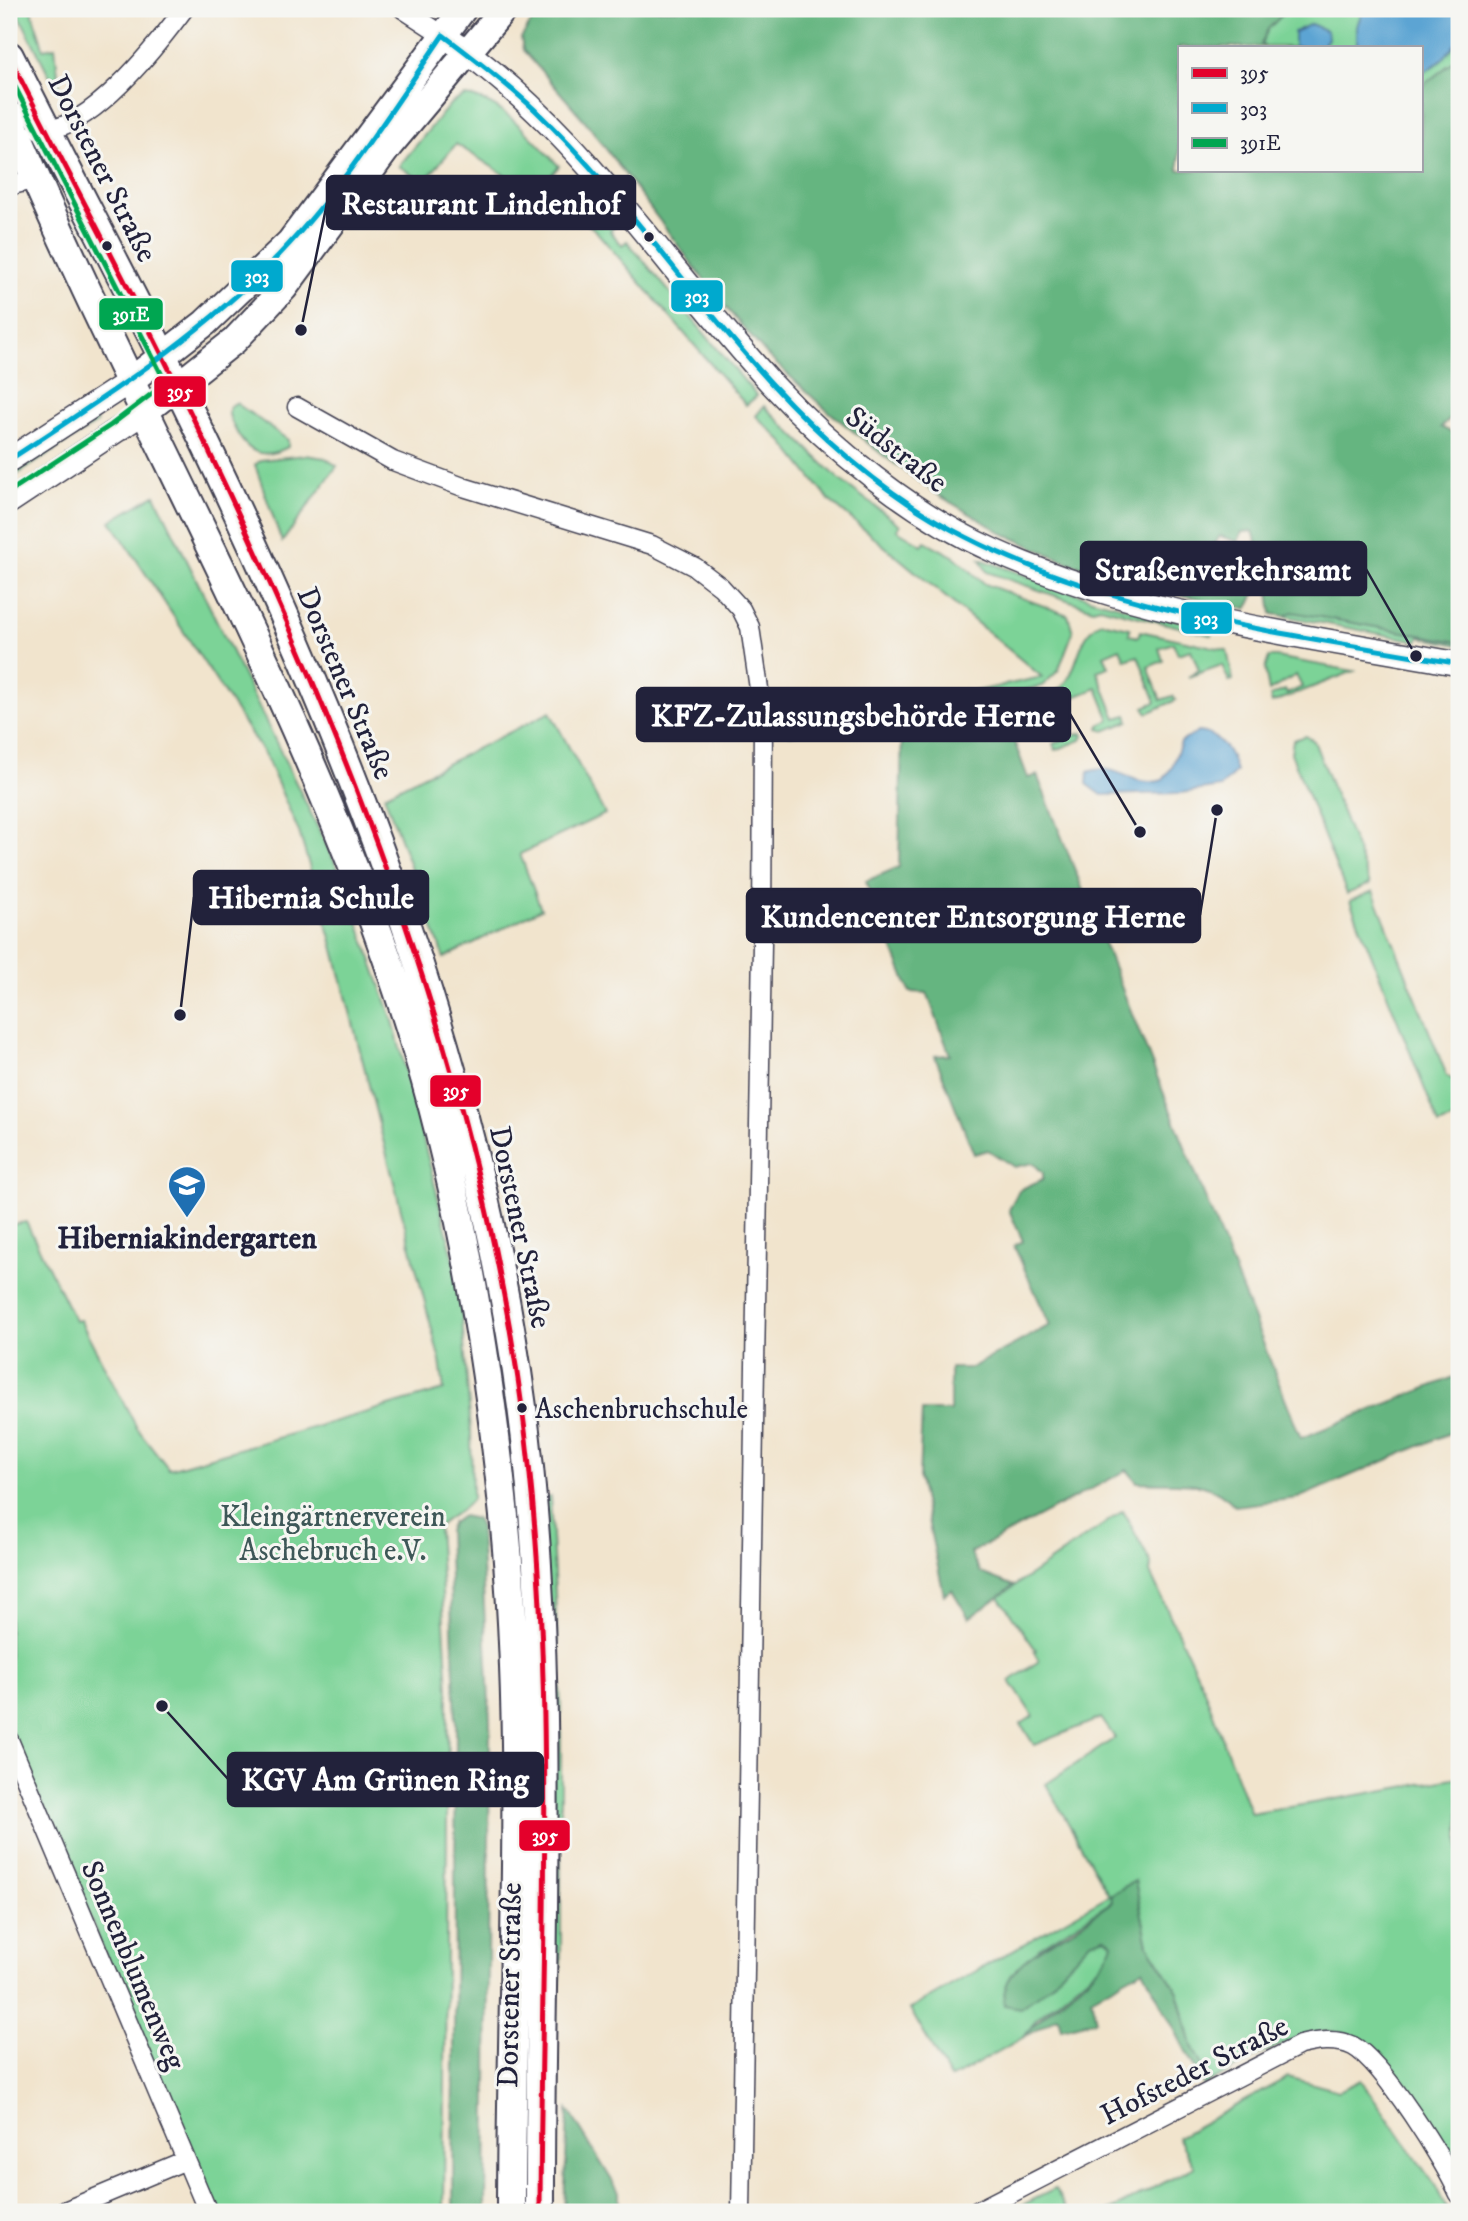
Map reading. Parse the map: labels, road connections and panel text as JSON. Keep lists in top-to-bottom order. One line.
{"streets":{"main road":["Dorstener Straße"],"street":["Südstraße","Sonnenblumenweg","Hofsteder Straße"]},"parks":["Kleingärtnerverein Aschebruch e.V."],"places":{"other":["Restaurant Lindenhof","Straßenverkehrsamt","Kundencenter Entsorgung Herne","KFZ-Zulassungsbehörde Herne","Hibernia Schule","Aschenbruchschule","KGV Am Grünen Ring"],"school or university":["Hiberniakindergarten"]},"lines":["transit line 303","transit line 395","transit line 391E"],"legend":["395","303","391E"]}
